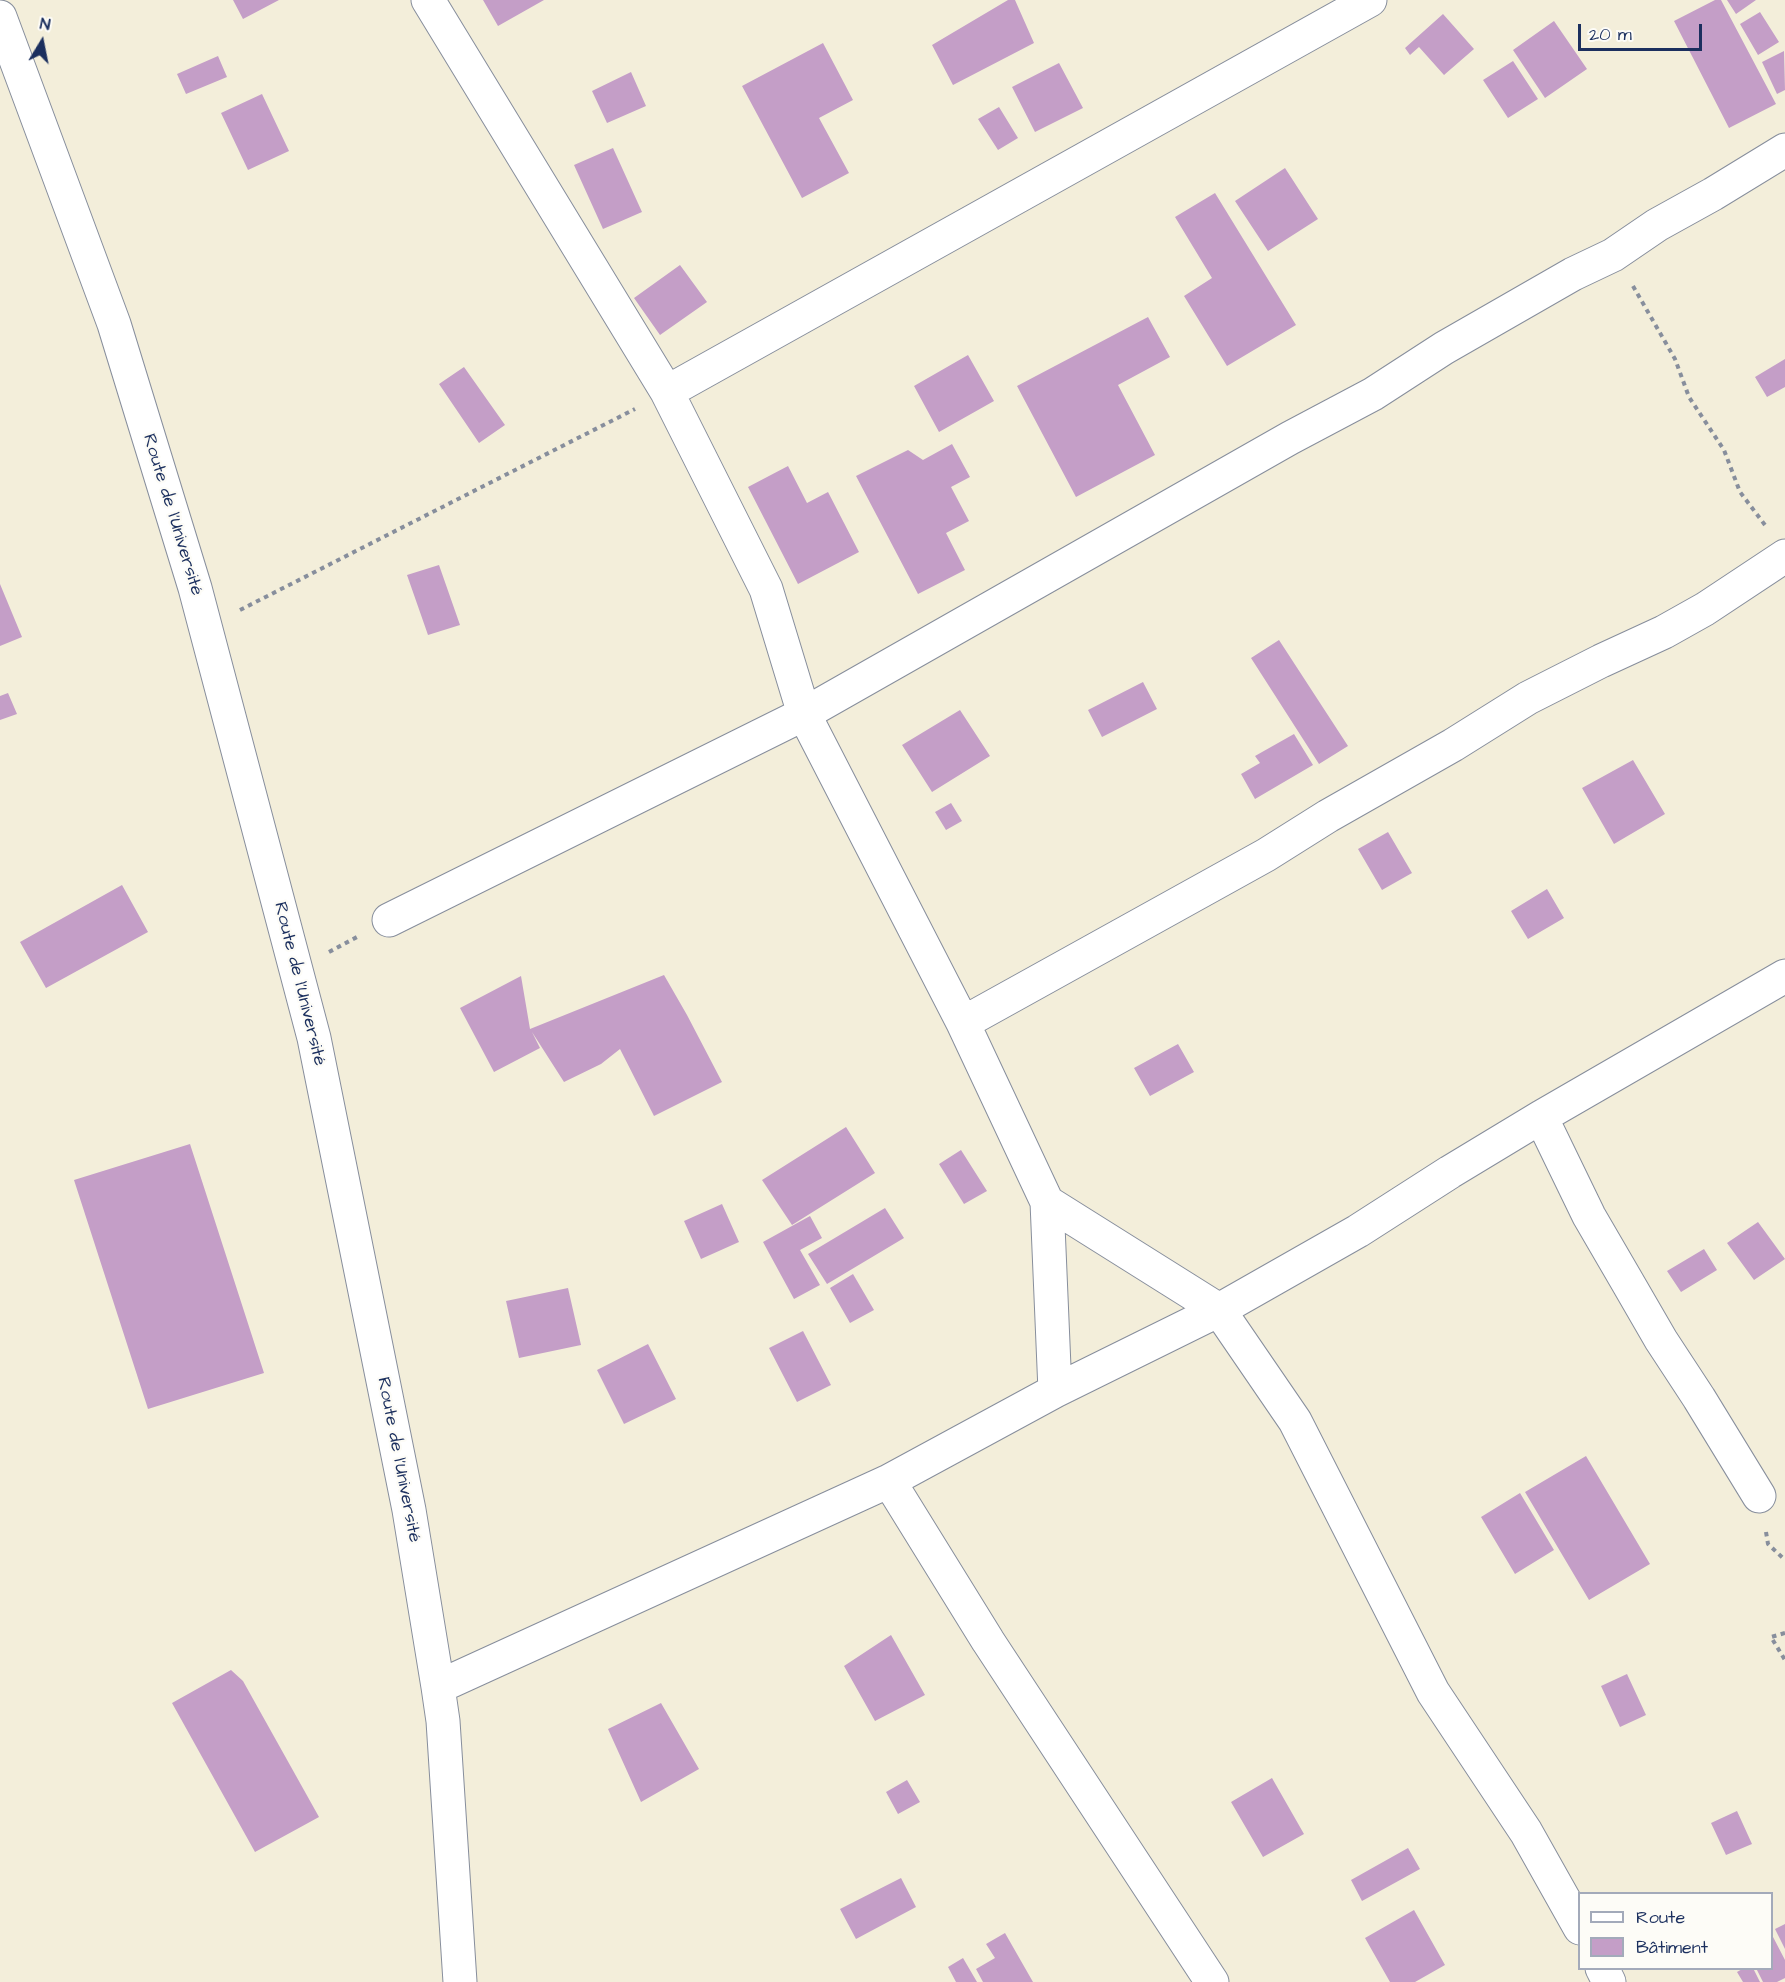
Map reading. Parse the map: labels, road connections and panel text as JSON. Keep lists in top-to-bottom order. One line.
{"streets":{"street":["Route de l'Université"]},"legend":["Route","Bâtiment"],"scale_bar":"20 m","north":"top"}
